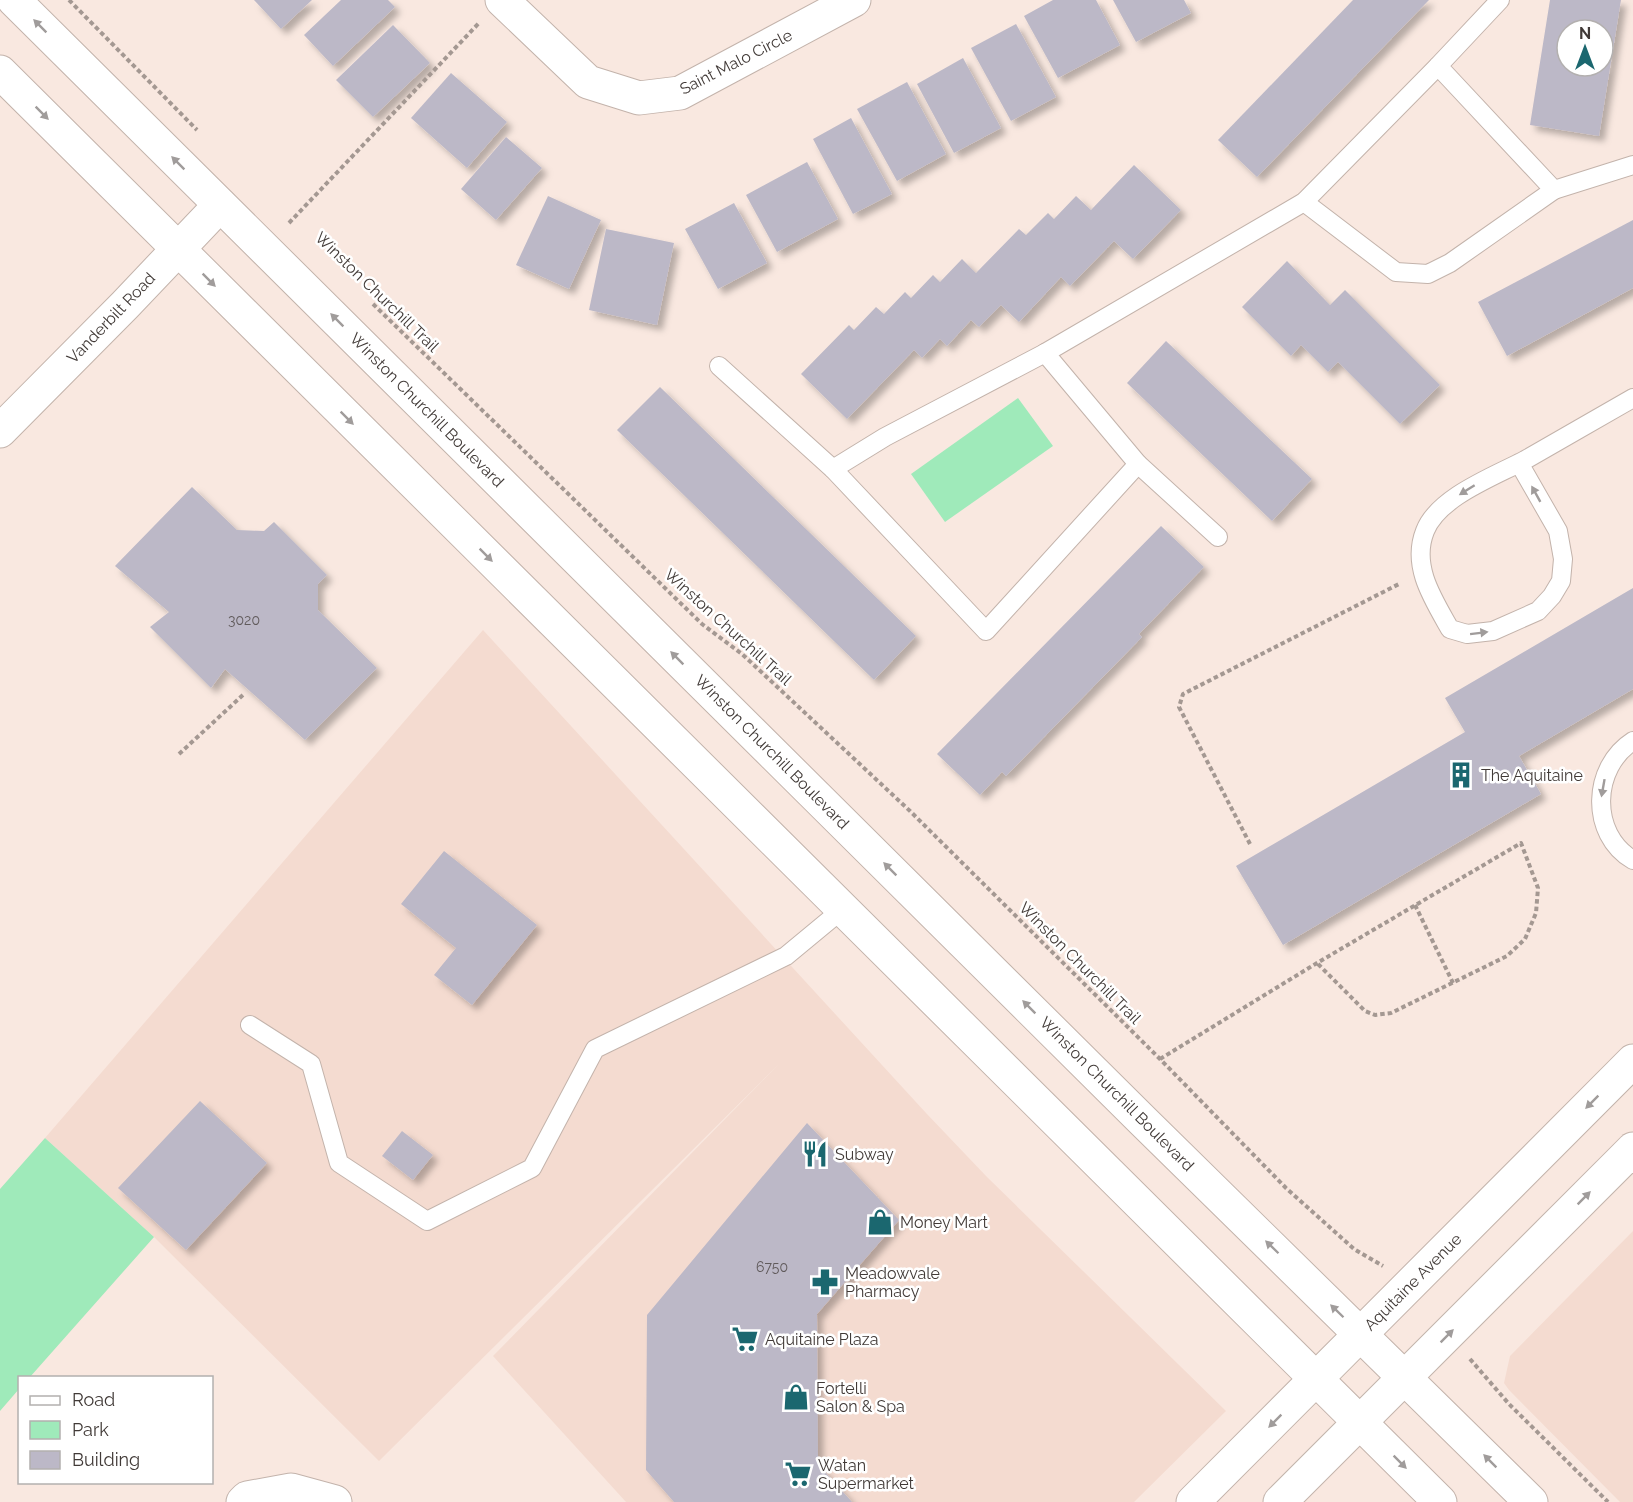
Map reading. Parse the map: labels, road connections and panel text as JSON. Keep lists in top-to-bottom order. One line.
{"streets":{"main road":["Saint Malo Circle","Vanderbilt Road","Winston Churchill Boulevard","Aquitaine Avenue"],"path":["Winston Churchill Trail"]},"crossings":[["Vanderbilt Road","Winston Churchill Boulevard"],["Winston Churchill Boulevard","Aquitaine Avenue"]],"places":{"building":["The Aquitaine"],"restaurant":["Subway"],"shop":["Money Mart","Fortelli Salon & Spa"],"pharmacy":["Meadowvale Pharmacy"],"supermarket":["Aquitaine Plaza","Watan Supermarket"]},"house_numbers":["3020","6750"],"legend":["Road","Park","Building"],"north":"top"}
